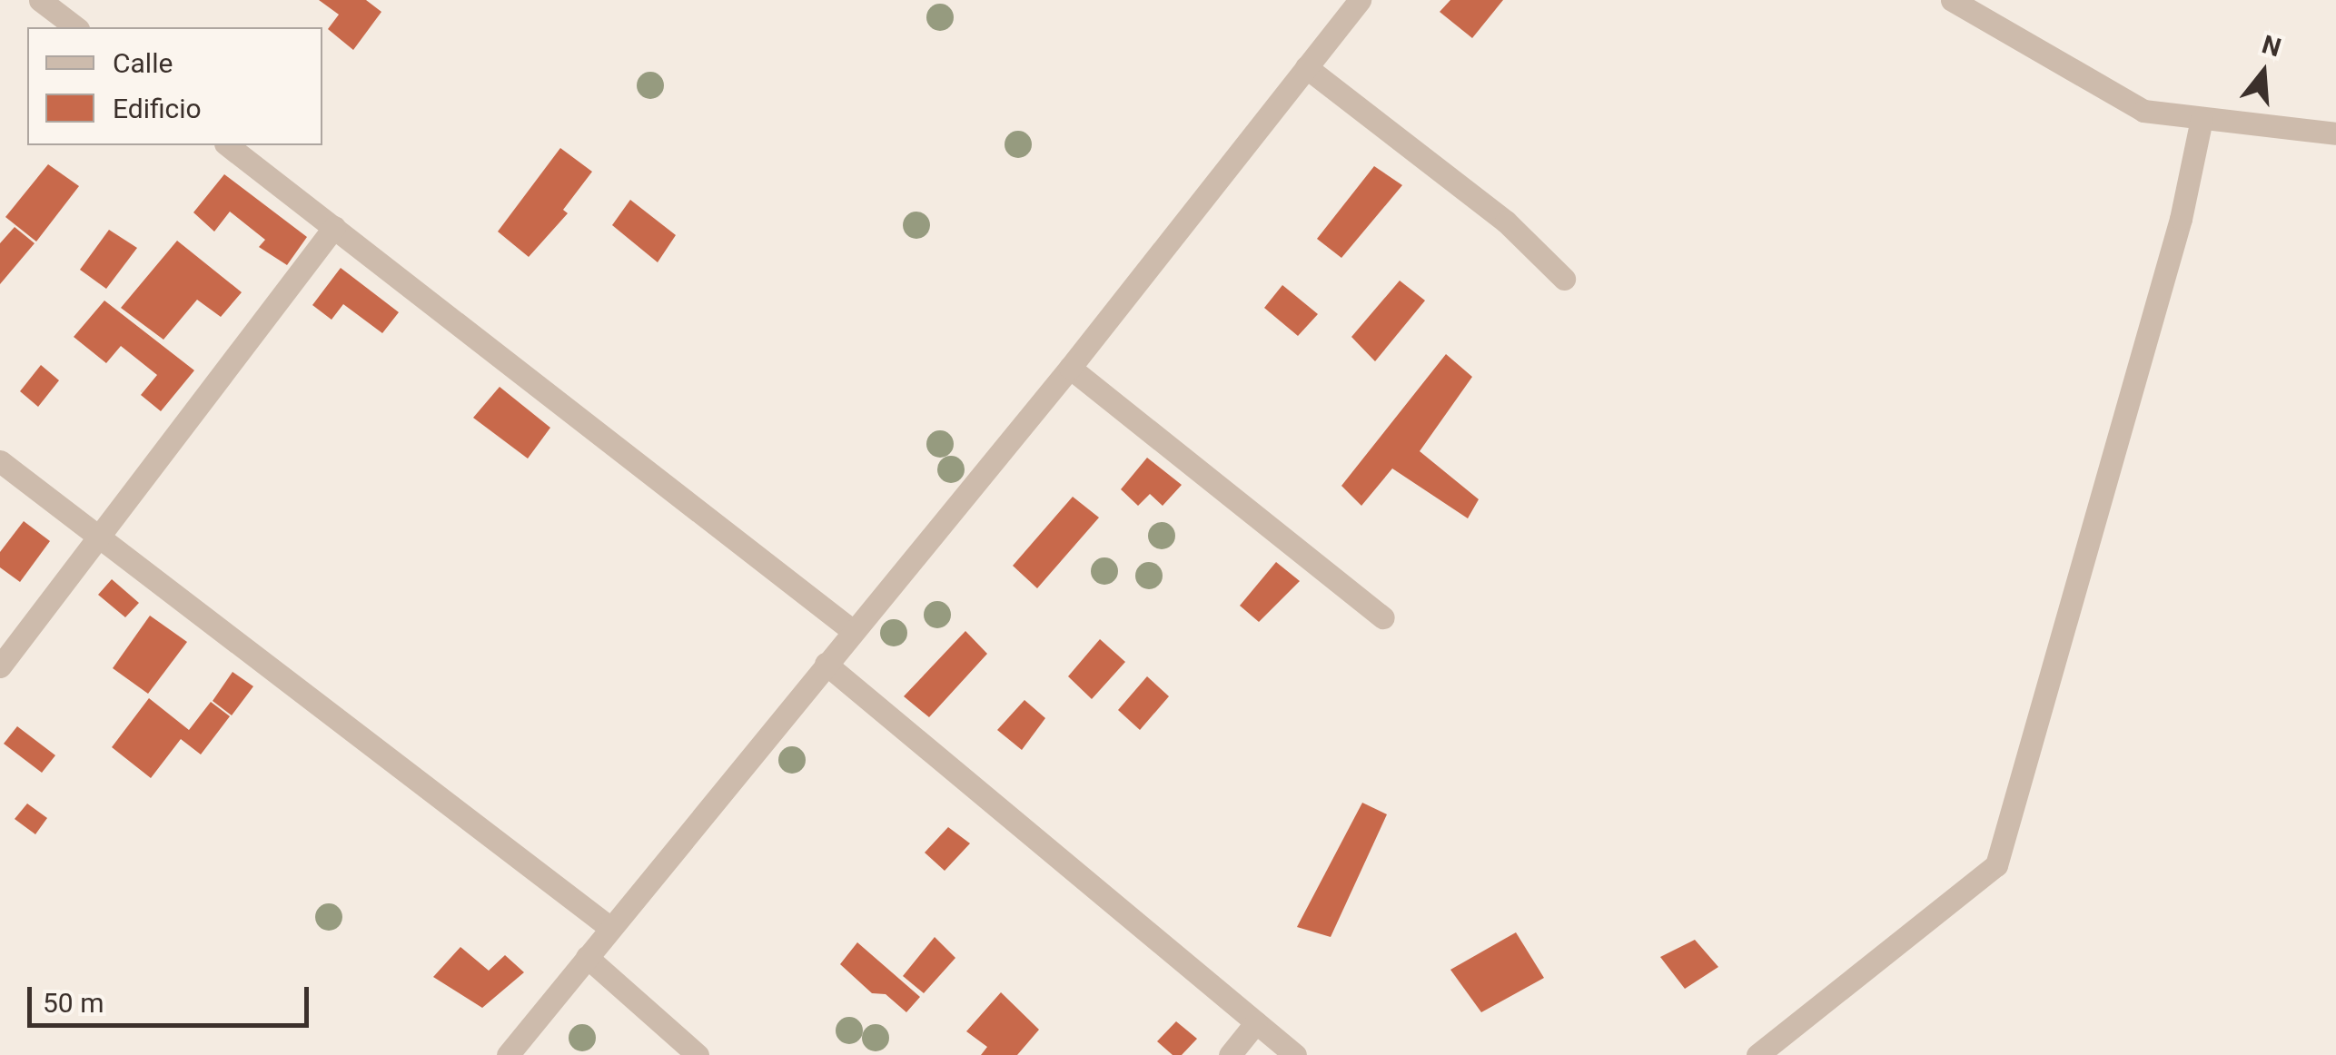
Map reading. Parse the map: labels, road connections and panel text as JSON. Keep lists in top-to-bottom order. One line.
{"legend":["Calle","Edificio"],"scale_bar":"50 m","north":"top"}
